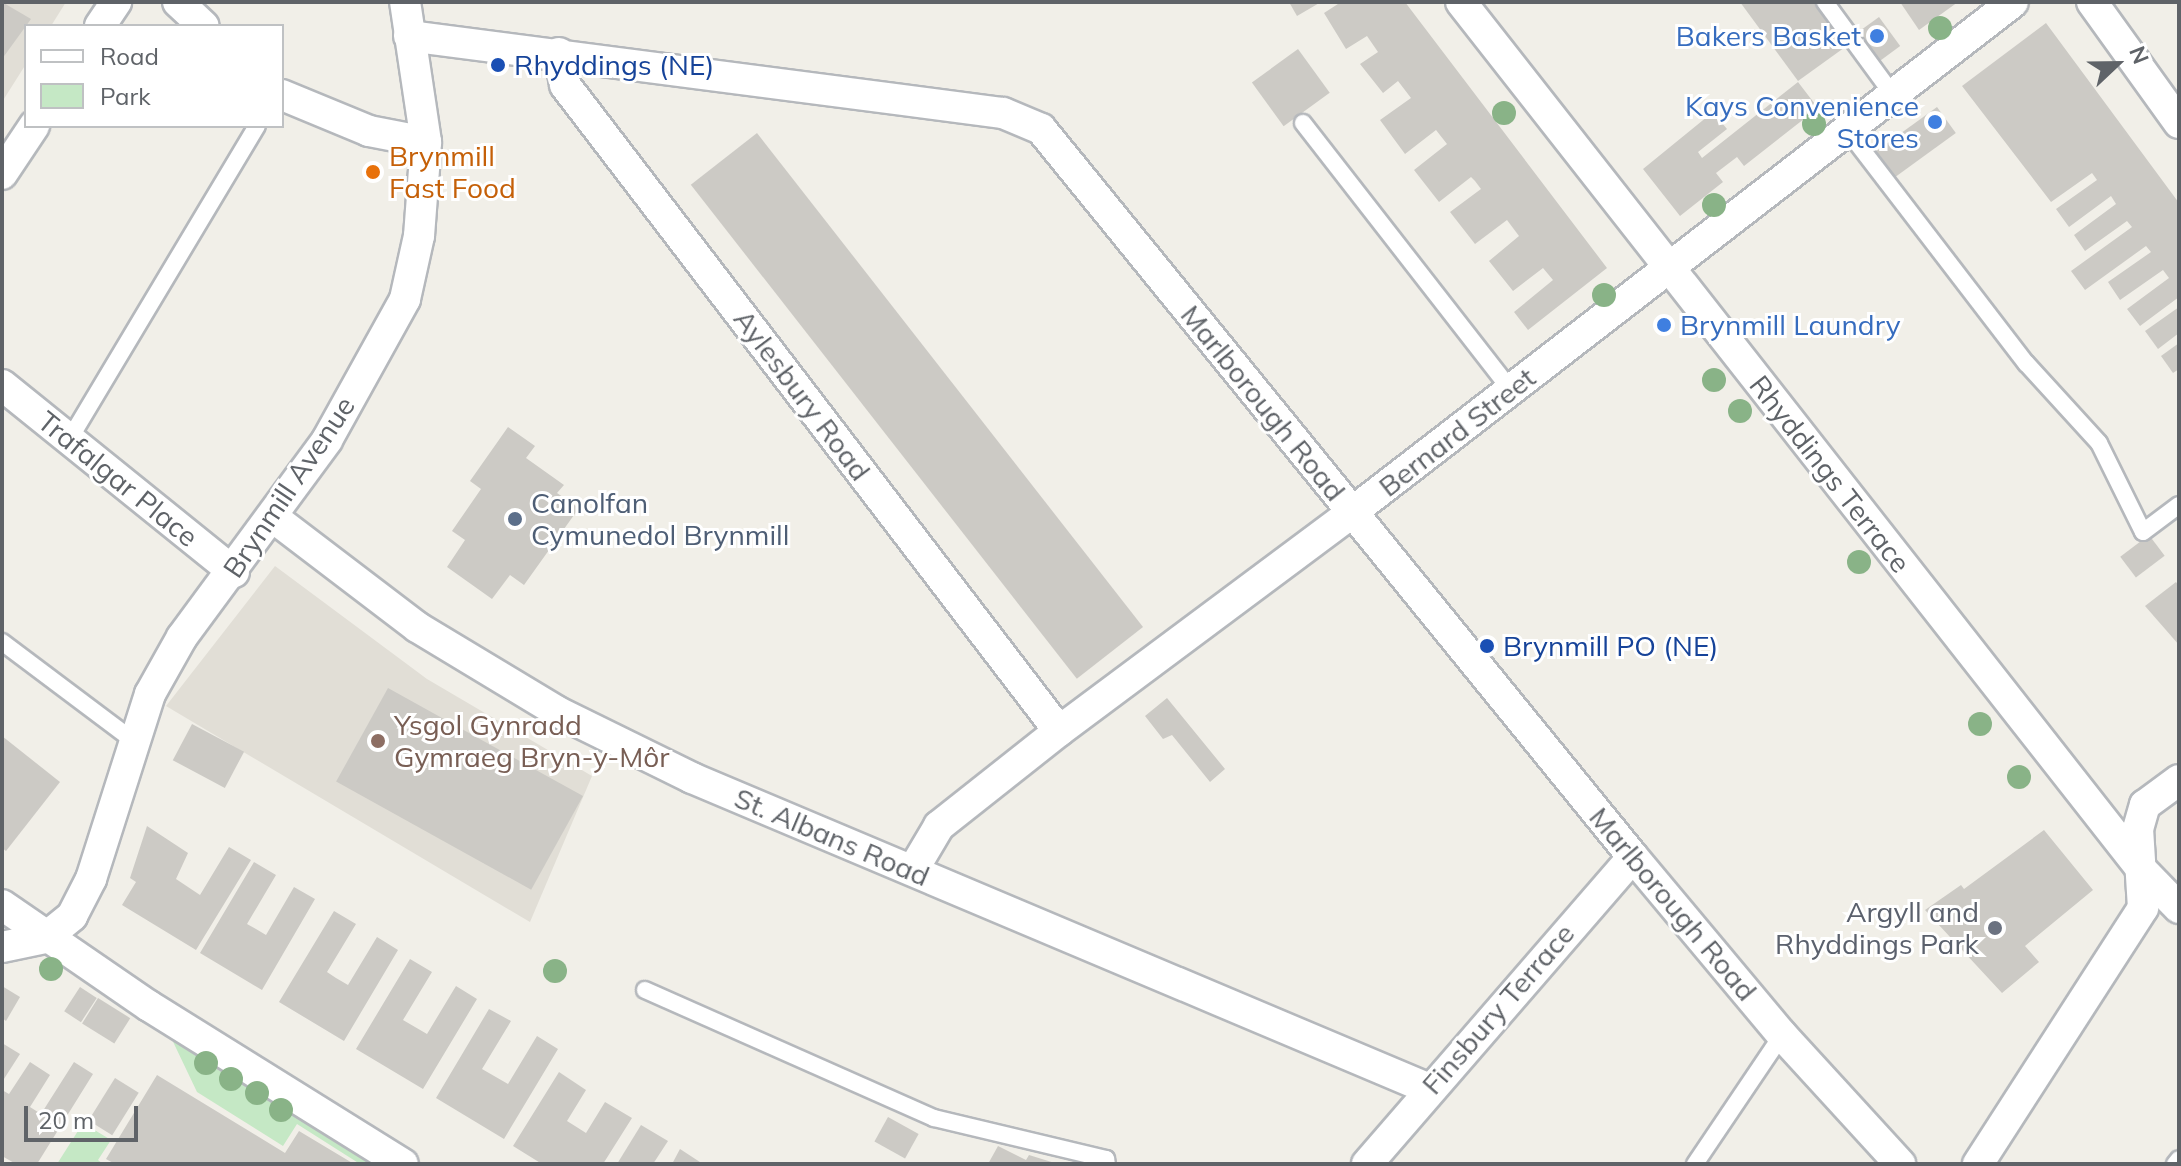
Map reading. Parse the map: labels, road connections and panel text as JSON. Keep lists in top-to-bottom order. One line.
{"streets":{"street":["Aylesbury Road","Marlborough Road","Bernard Street","Rhyddings Terrace","Trafalgar Place","Brynmill Avenue","St. Albans Road","Finsbury Terrace"]},"crossings":[["Aylesbury Road","Marlborough Road"],["Aylesbury Road","Bernard Street"],["Marlborough Road","Bernard Street"],["Marlborough Road","Brynmill Avenue"],["Marlborough Road","Finsbury Terrace"],["Bernard Street","Rhyddings Terrace"],["Bernard Street","St. Albans Road"],["Trafalgar Place","Brynmill Avenue"],["Brynmill Avenue","St. Albans Road"],["St. Albans Road","Finsbury Terrace"]],"places":["Bakers Basket","Rhyddings (NE)","Kays Convenience Stores","Brynmill Fast Food","Brynmill Laundry","Canolfan Cymunedol Brynmill","Brynmill PO (NE)","Ysgol Gynradd Gymraeg Bryn-y-Môr","Argyll and Rhyddings Park"],"legend":["Road","Park"],"scale_bar":"20 m","north":"right"}
